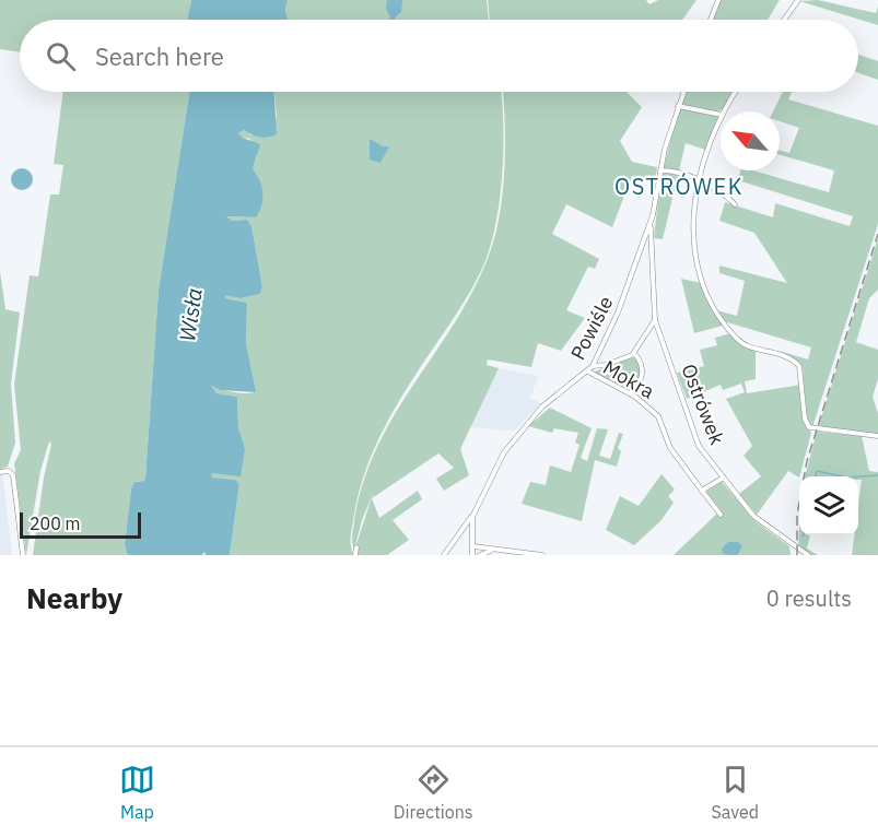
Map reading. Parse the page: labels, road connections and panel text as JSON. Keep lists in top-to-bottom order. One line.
{"streets":{"street":["Powiśle","Mokra","Ostrówek"]},"crossings":[["Powiśle","Mokra"],["Powiśle","Ostrówek"]],"districts":["OSTRÓWEK"],"water":["Wisła"],"scale_bar":"200 m","north":"top left","page":{"search":"Search here","scale":"200 m","heading":["Nearby","0 results"],"nav":["Map","Directions","Saved"]}}
